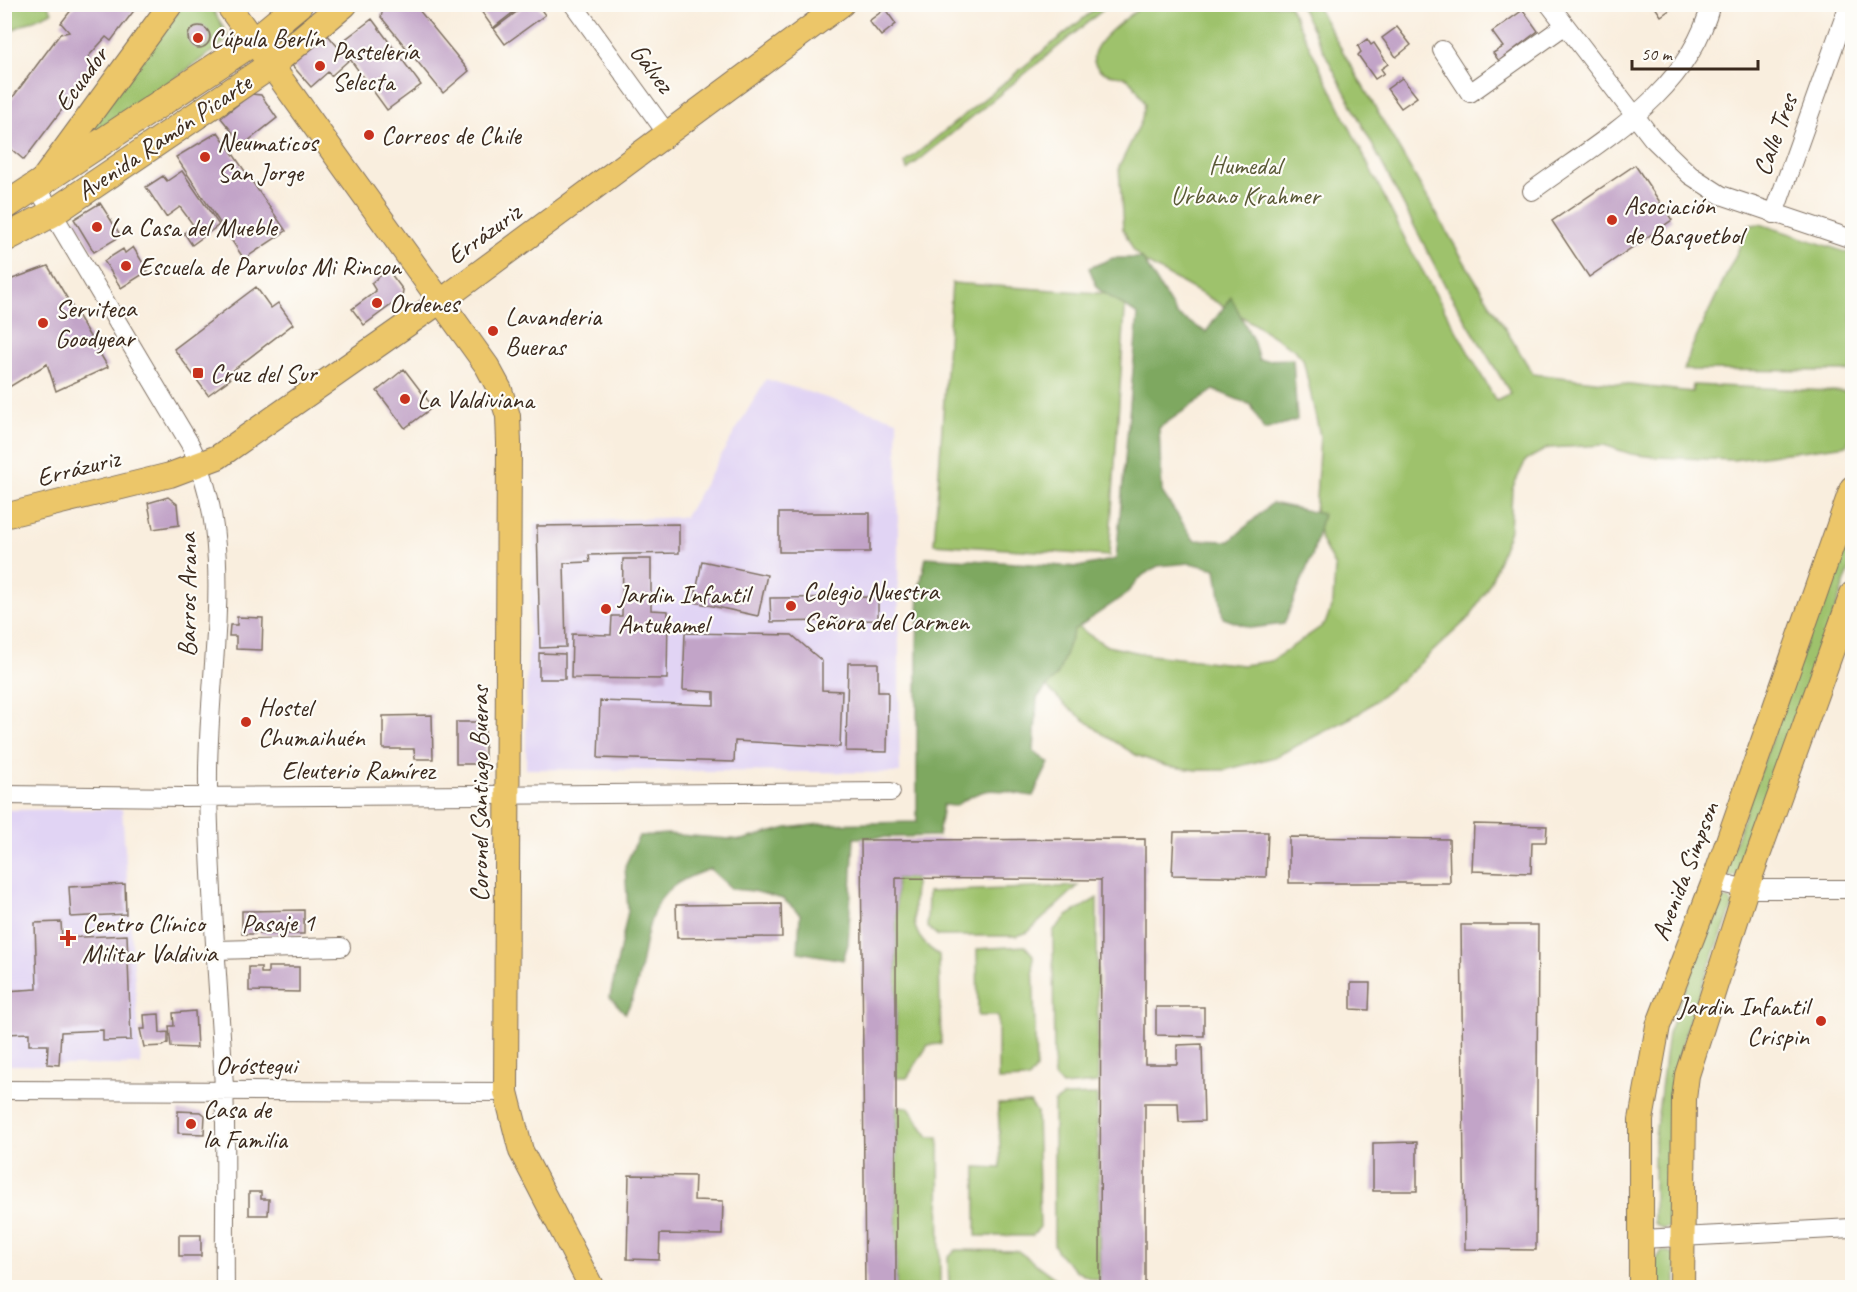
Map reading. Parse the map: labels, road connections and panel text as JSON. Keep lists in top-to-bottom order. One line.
{"streets":{"highway":["Avenida Ramón Picarte"],"main road":["Ecuador","Errázuriz","Coronel Santiago Bueras","Avenida Simpson"],"street":["Gálvez","Calle Tres","Barros Arana","Eleuterio Ramírez","Pasaje 1","Oróstegui"]},"crossings":[["Gálvez","Errázuriz"],["Ecuador","Avenida Ramón Picarte"],["Ecuador","Barros Arana"],["Avenida Ramón Picarte","Barros Arana"],["Avenida Ramón Picarte","Coronel Santiago Bueras"],["Errázuriz","Barros Arana"],["Errázuriz","Coronel Santiago Bueras"],["Barros Arana","Eleuterio Ramírez"],["Barros Arana","Pasaje 1"],["Barros Arana","Oróstegui"],["Eleuterio Ramírez","Coronel Santiago Bueras"],["Coronel Santiago Bueras","Oróstegui"]],"parks":["Humedal Urbano Krahmer"],"places":{"other":["Cúpula Berlín","Pastelería Selecta","Correos de Chile","Neumaticos San Jorge","Asociación de Basquetbol","La Casa del Mueble","Escuela de Parvulos Mi Rincon","Ordenes","Serviteca Goodyear","Lavanderia Bueras","La Valdiviana","Colegio Nuestra Señora del Carmen","Jardin Infantil Antukamel","Hostel Chumaihuén","Jardin Infantil Crispin","Casa de la Familia"],"transit":["Cruz del Sur"],"health":["Centro Clínico Militar Valdivia"]},"scale_bar":"50 m"}
